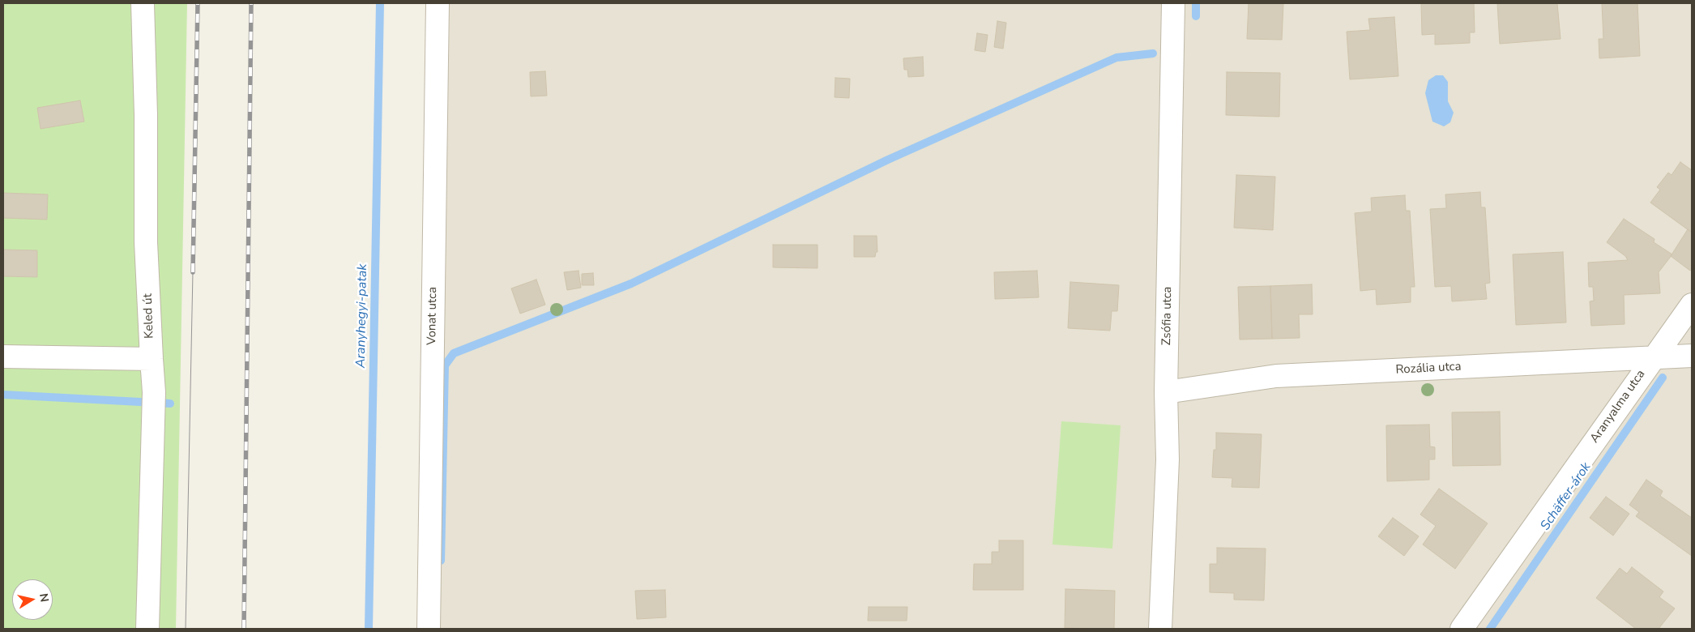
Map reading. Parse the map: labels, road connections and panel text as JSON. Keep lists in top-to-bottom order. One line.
{"streets":{"street":["Keled út","Vonat utca","Zsófia utca","Rozália utca","Aranyalma utca"]},"crossings":[["Zsófia utca","Rozália utca"],["Rozália utca","Aranyalma utca"]],"water":["Aranyhegyi-patak","Schäffer-árok"],"north":"right"}
